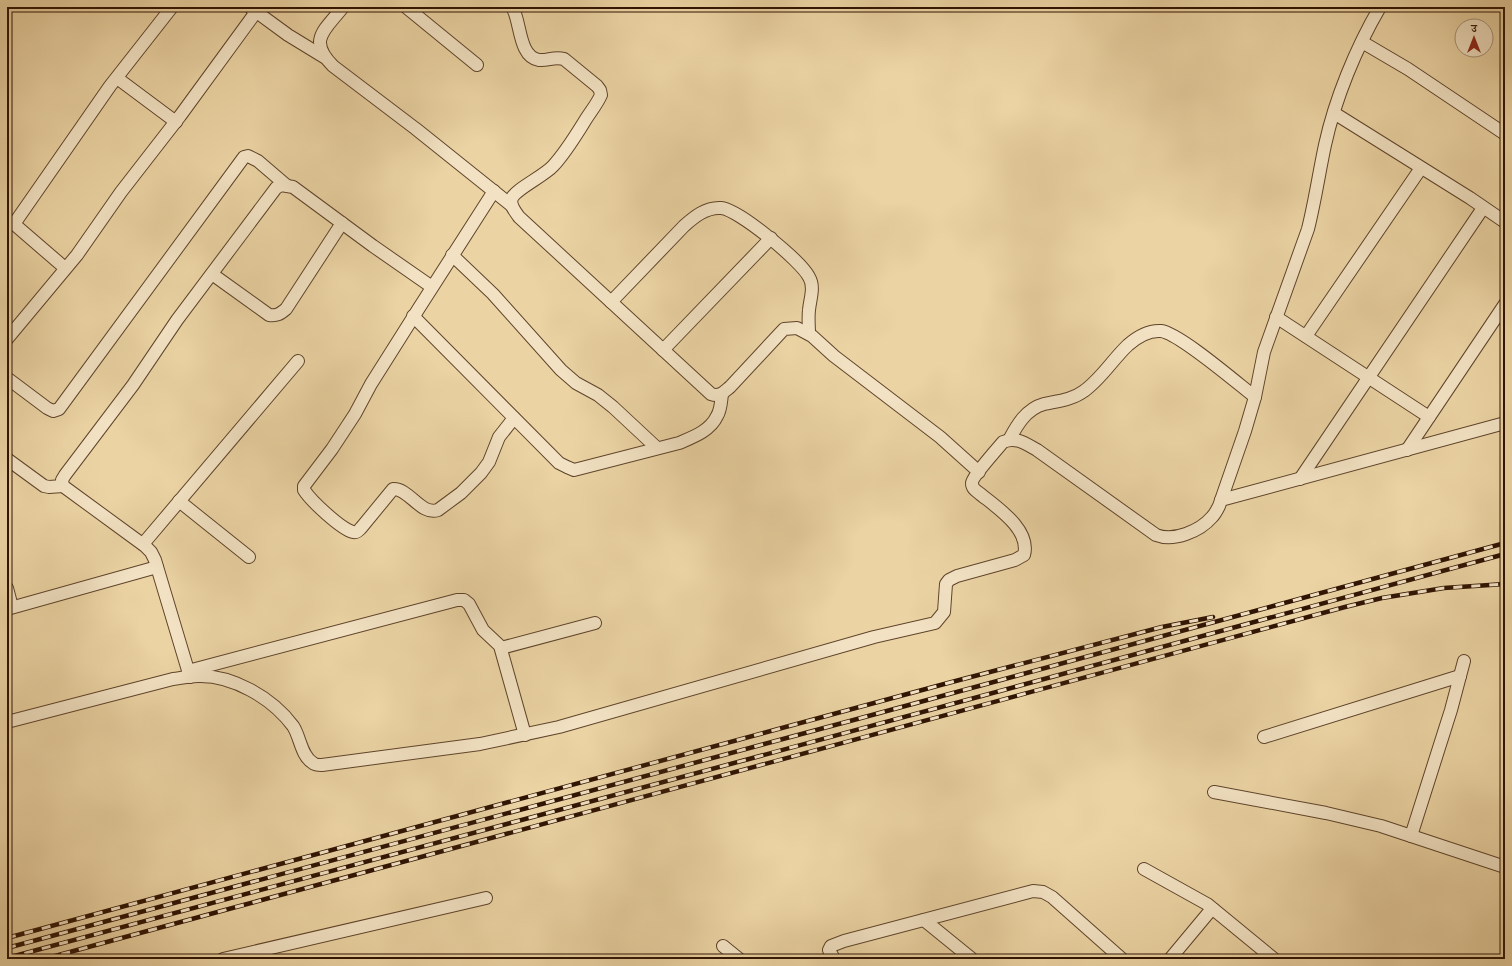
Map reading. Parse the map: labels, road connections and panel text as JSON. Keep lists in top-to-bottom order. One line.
{"north":"top"}
